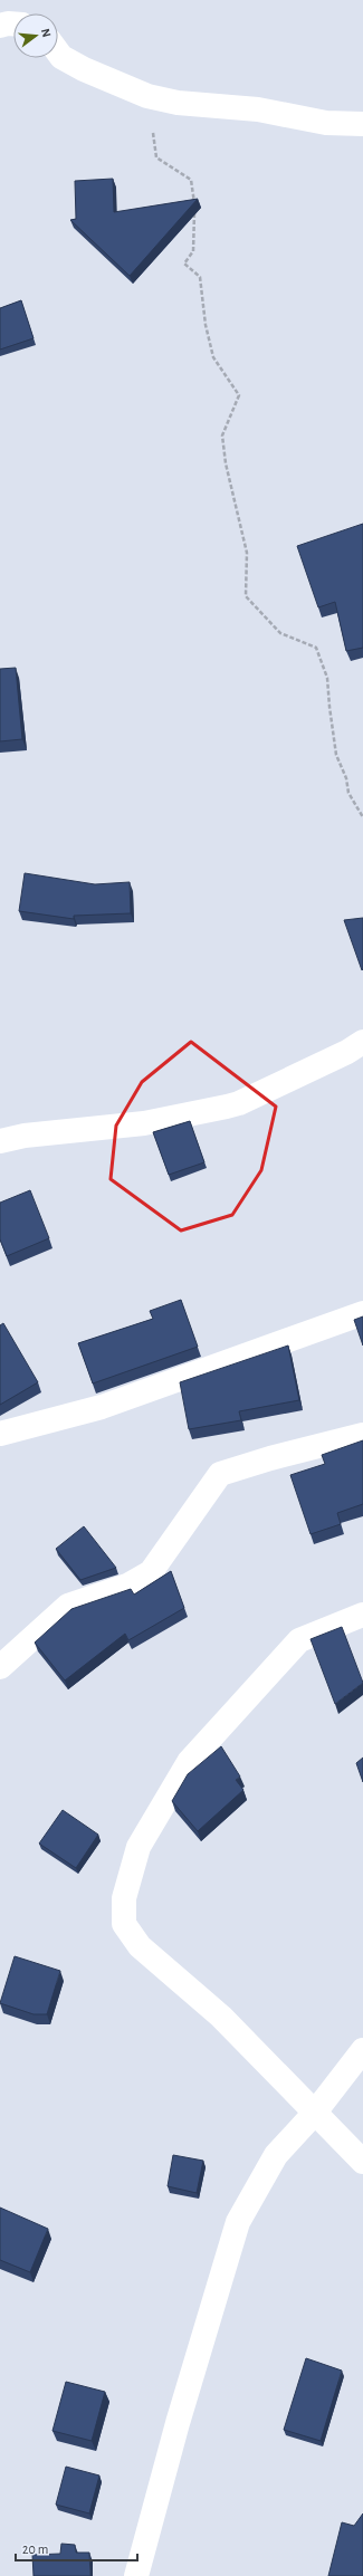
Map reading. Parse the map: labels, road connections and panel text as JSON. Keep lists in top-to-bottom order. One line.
{"scale_bar":"20 m","north":"right"}
